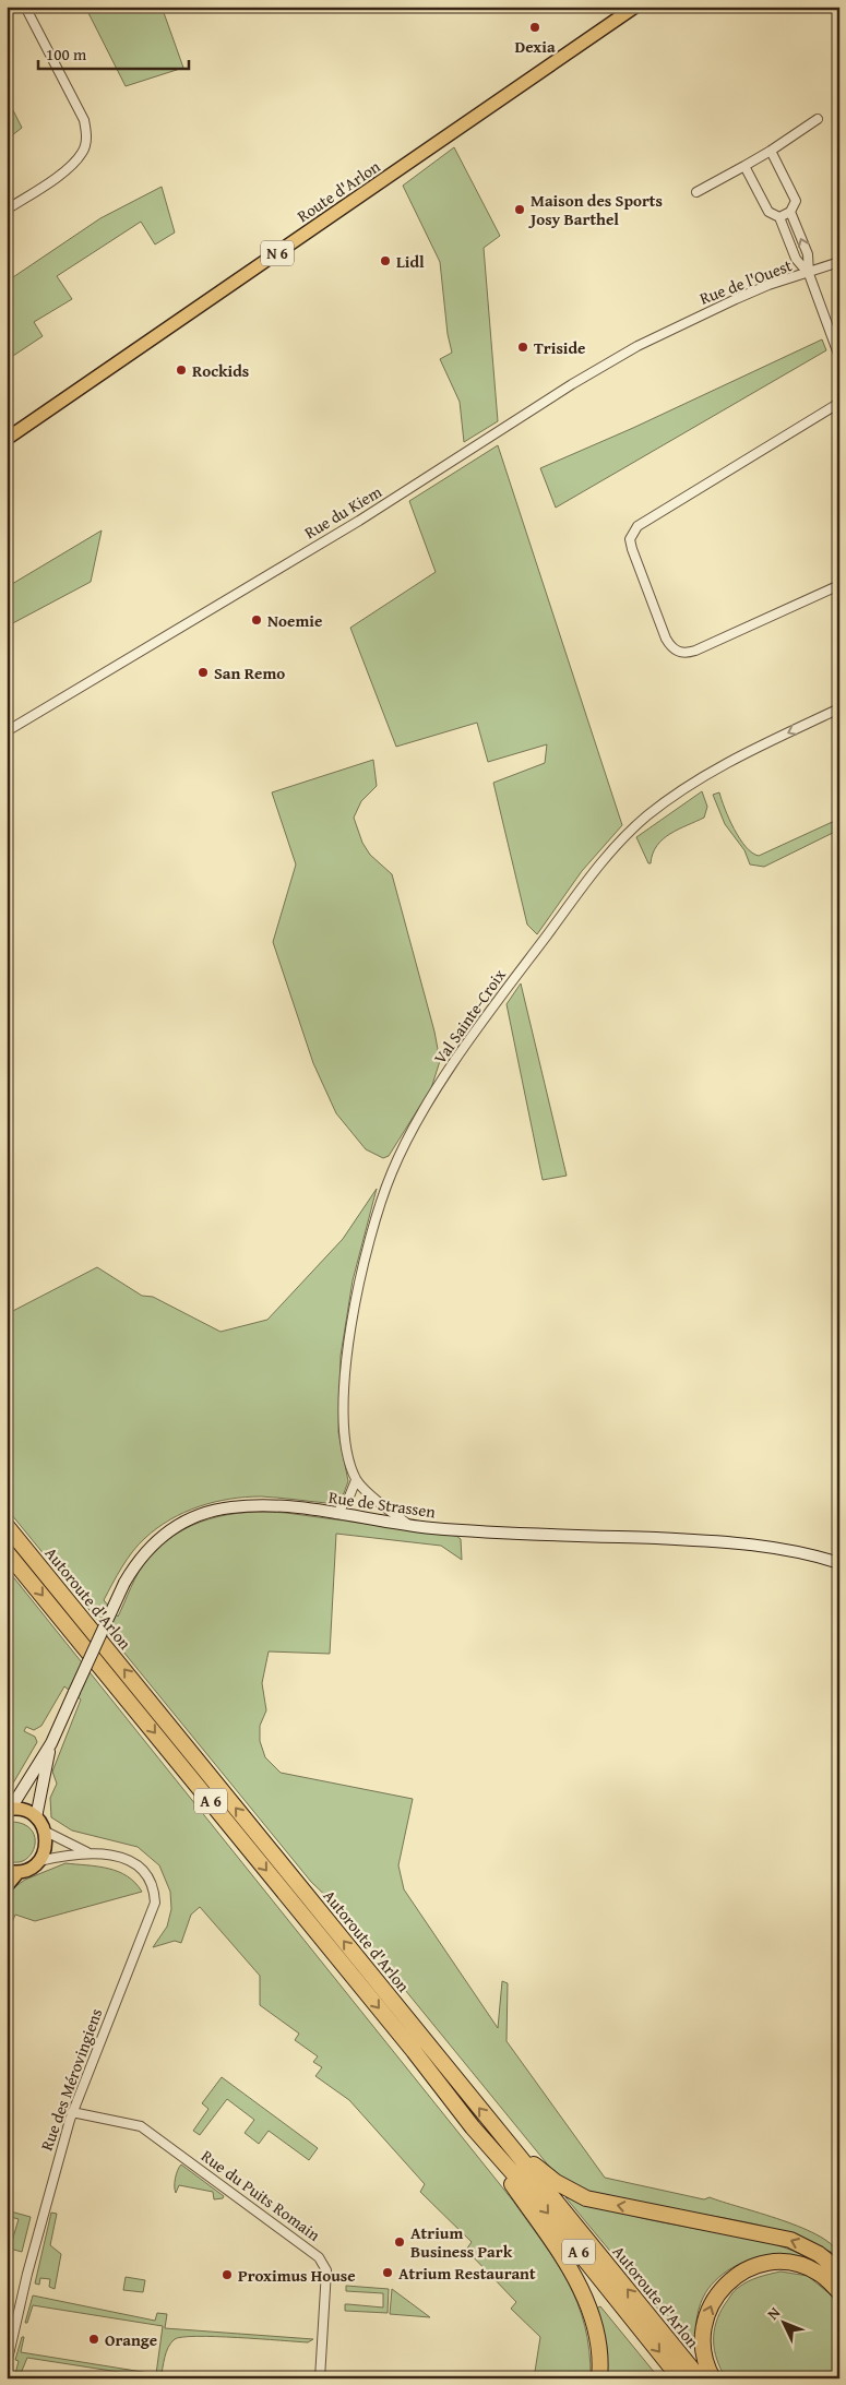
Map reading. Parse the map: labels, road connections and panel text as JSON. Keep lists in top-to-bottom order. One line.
{"streets":{"highway":["Autoroute d'Arlon","A 6"],"main road":["Route d'Arlon","N 6","Rue de Strassen"],"street":["Rue de l'Ouest","Rue du Kiem","Val Sainte-Croix","Rue des Mérovingiens","Rue du Puits Romain"]},"crossings":[["Rue de l'Ouest","Rue du Kiem"],["Autoroute d'Arlon","A 6"],["Rue des Mérovingiens","Rue du Puits Romain"]],"one_way":["Val Sainte-Croix"],"places":["Dexia","Maison des Sports Josy Barthel","Lidl","Triside","Rockids","Noemie","San Remo","Atrium Business Park","Atrium Restaurant","Proximus House","Orange"],"scale_bar":"100 m","north":"top left"}
